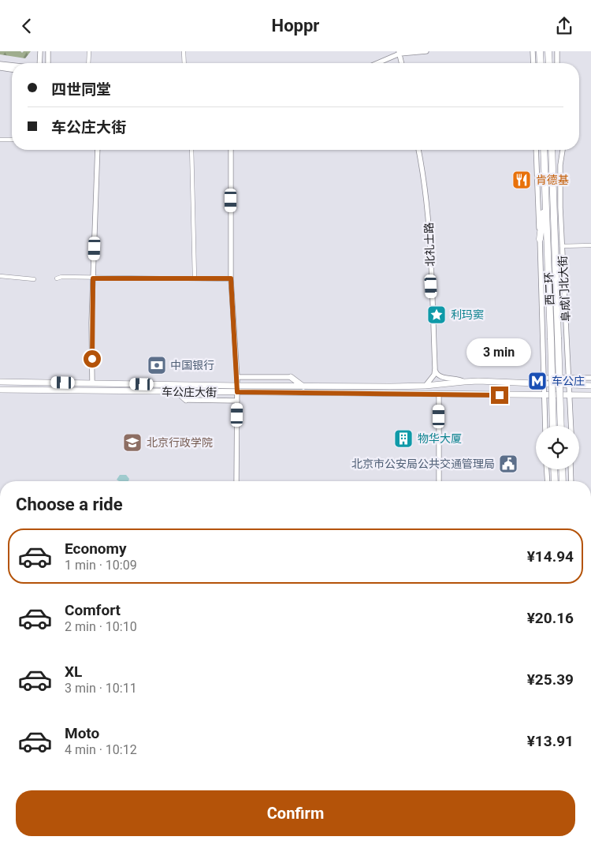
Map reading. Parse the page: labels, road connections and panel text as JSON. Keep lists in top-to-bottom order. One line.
{"streets":{"highway":["西二环"],"main road":["车公庄大街"],"street":["北礼士路","阜成门北大街"]},"crossings":[["阜成门北大街","车公庄大街"]],"places":{"restaurant":["肯德基"],"place":["利玛窦"],"bank":["中国银行"],"metro station":["车公庄"],"building":["物华大厦"],"school or university":["北京行政学院"],"public building":["北京市公安局公共交通管理局"]},"page":{"header":"Hoppr","banner":["四世同堂","车公庄大街"],"bubble":"3 min","heading":"Choose a ride","list":[{"name":"Economy","note":"1 min · 10:09","value":"¥14.94"},{"name":"Comfort","note":"2 min · 10:10","value":"¥20.16"},{"name":"XL","note":"3 min · 10:11","value":"¥25.39"},{"name":"Moto","note":"4 min · 10:12","value":"¥13.91"}],"buttons":"Confirm"}}
